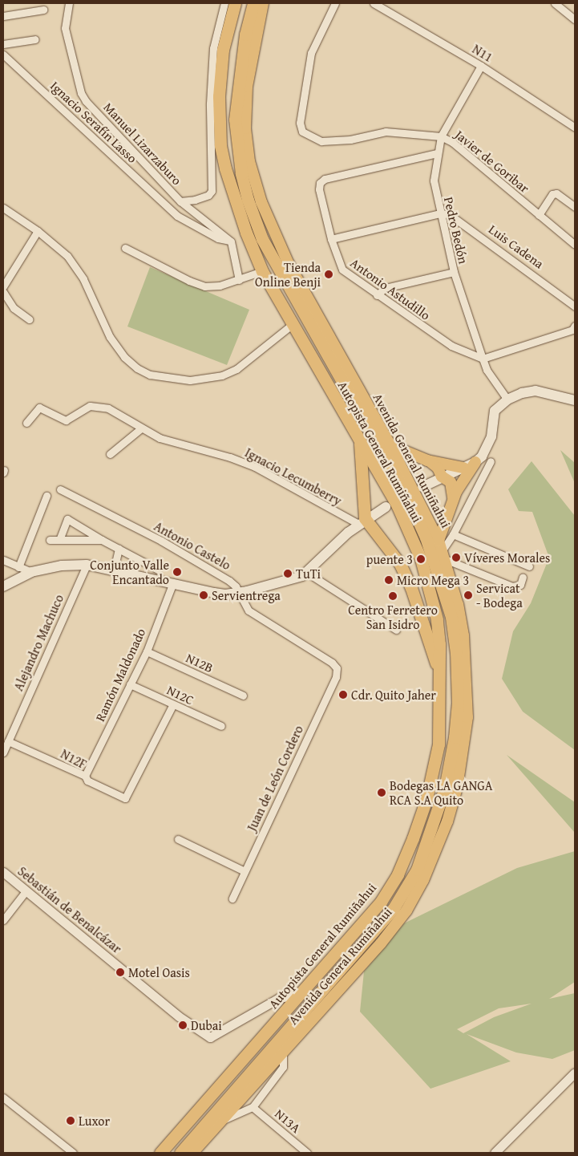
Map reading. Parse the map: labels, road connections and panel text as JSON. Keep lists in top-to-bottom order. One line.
{"streets":{"highway":["Autopista General Rumiñahui"],"main road":["Avenida General Rumiñahui"],"street":["N11","Ignacio Serafín Lasso","Manuel Lizarzaburo","Javier de Goribar","Pedro Bedón","Luis Cadena","Antonio Astudillo","Ignacio Lecumberry","Antonio Castelo","Alejandro Machuco","N12B","Ramón Maldonado","N12C","N12F","Juan de León Cordero","Sebastián de Benalcázar","N13A"]},"crossings":[["N11","Pedro Bedón"],["Ignacio Serafín Lasso","Manuel Lizarzaburo"],["Javier de Goribar","Pedro Bedón"],["Pedro Bedón","Luis Cadena"],["Pedro Bedón","Antonio Astudillo"],["Autopista General Rumiñahui","Sebastián de Benalcázar"],["Antonio Castelo","Juan de León Cordero"],["Alejandro Machuco","N12F"],["N12B","Ramón Maldonado"],["Ramón Maldonado","N12C"],["Ramón Maldonado","N12F"],["N12C","N12F"]],"places":["Tienda Online Benji","Víveres Morales","puente 3","Conjunto Valle Encantado","TuTi","Micro Mega 3","Servientrega","Servicat - Bodega","Centro Ferretero San Isidro","Cdr. Quito Jaher","Bodegas LA GANGA RCA S.A Quito","Motel Oasis","Dubai","Luxor"]}
